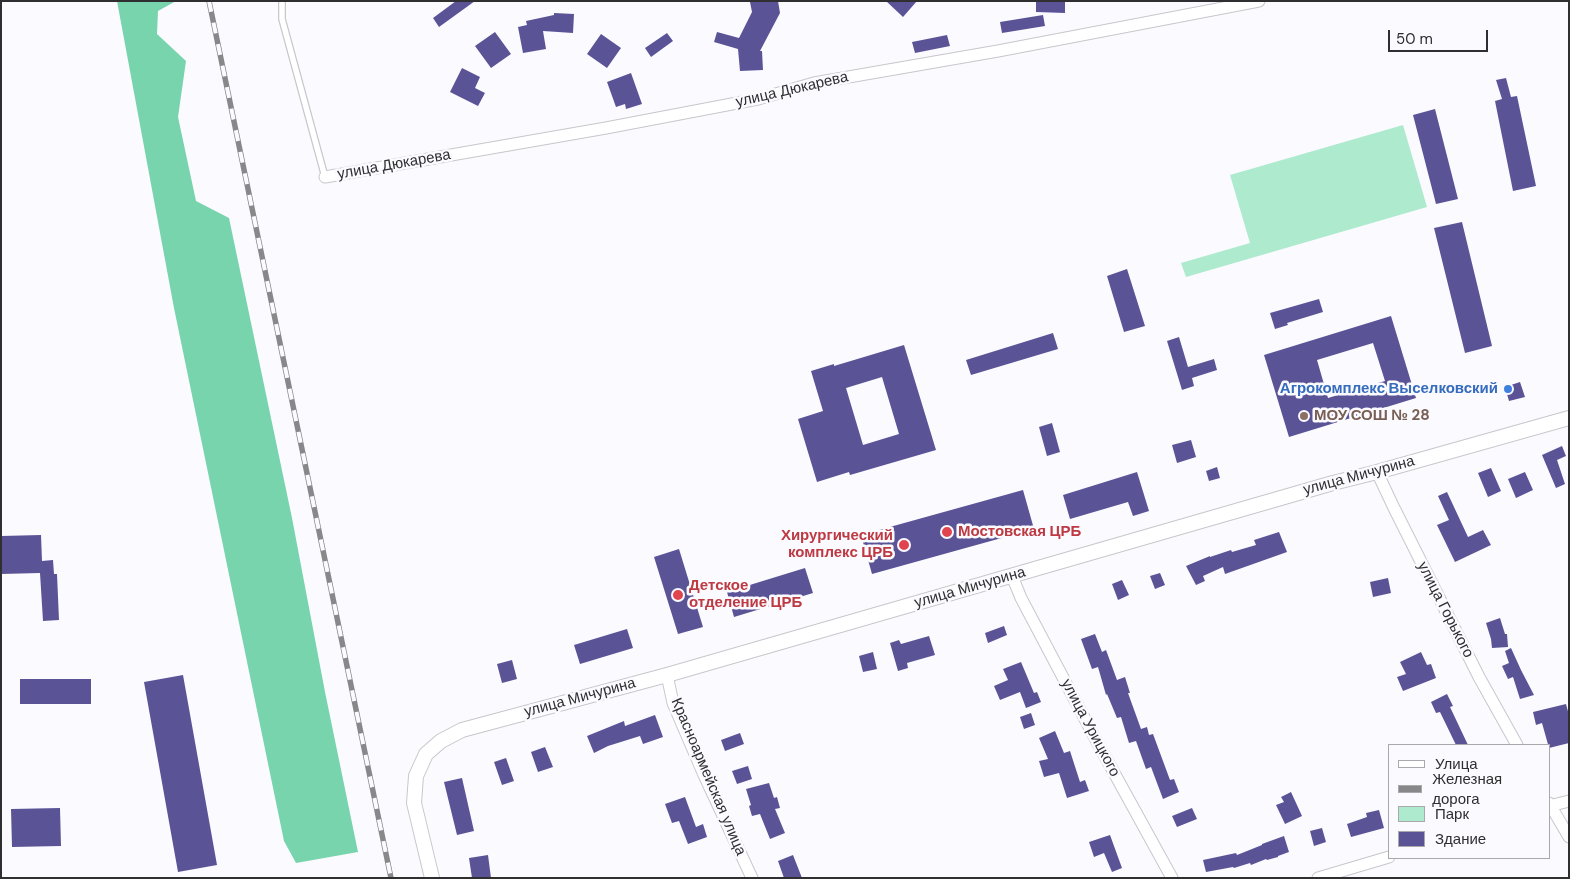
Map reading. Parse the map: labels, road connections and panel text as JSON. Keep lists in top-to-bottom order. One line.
{"streets":{"street":["улица Дюкарева","улица Мичурина","улица Горького","улица Урицкого","Красноармейская улица"]},"crossings":[["улица Мичурина","улица Горького"],["улица Мичурина","улица Урицкого"],["улица Мичурина","Красноармейская улица"]],"places":["Агрокомплекс Выселковский","МОУ СОШ № 28","Мостовская ЦРБ","Хирургический комплекс ЦРБ","Детское отделение ЦРБ"],"legend":["Улица","Железная дорога","Парк","Здание"],"scale_bar":"50 m"}
